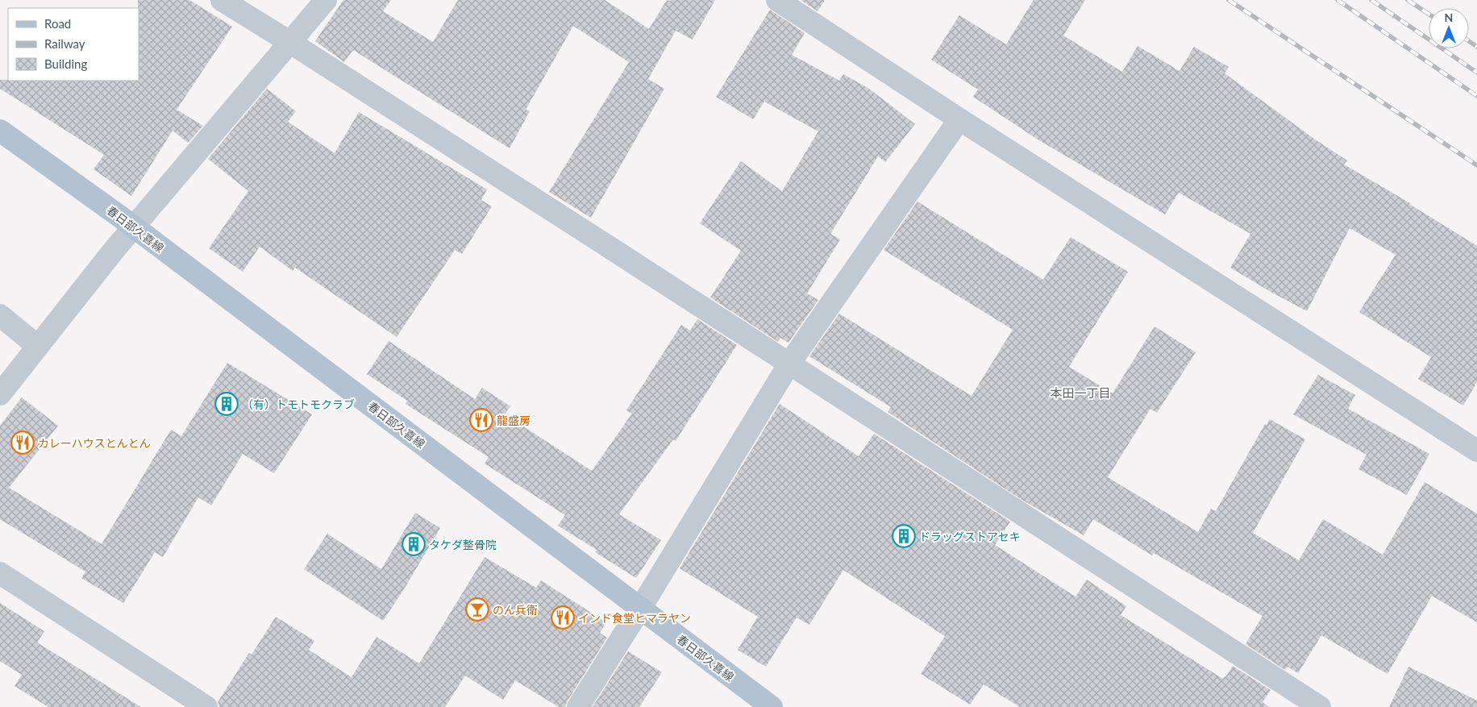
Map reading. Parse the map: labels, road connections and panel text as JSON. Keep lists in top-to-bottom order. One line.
{"streets":{"main road":["春日部久喜線"]},"districts":["本田一丁目"],"places":{"building":["（有）トモトモクラブ","ドラッグストアセキ","タケダ整骨院"],"restaurant":["龍盛房","カレーハウスとんとん","インド食堂ヒマラヤン"],"bar":["のん兵衛"]},"legend":["Road","Railway","Building"],"north":"top"}
